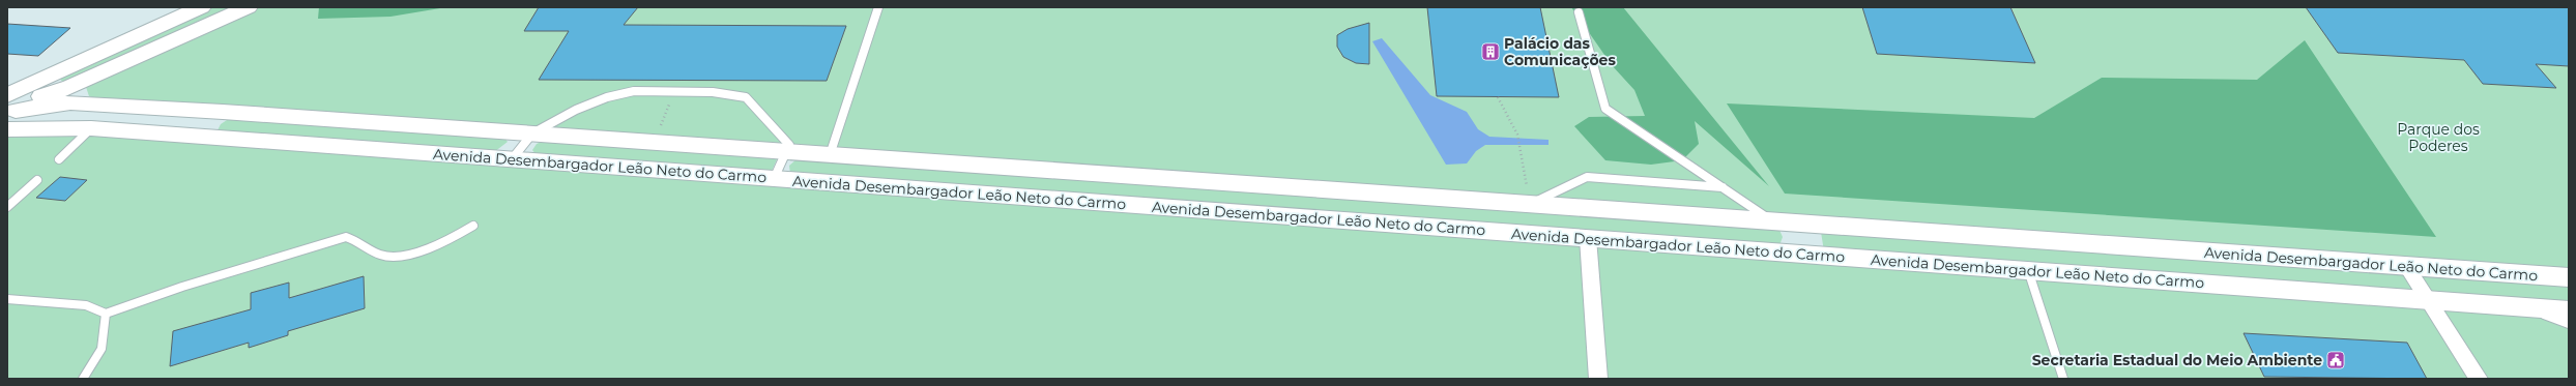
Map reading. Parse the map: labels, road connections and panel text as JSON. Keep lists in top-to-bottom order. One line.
{"streets":{"main road":["Avenida Desembargador Leão Neto do Carmo"]},"parks":["Parque dos Poderes"],"places":{"building":["Palácio das Comunicações"],"public building":["Secretaria Estadual do Meio Ambiente"]}}
